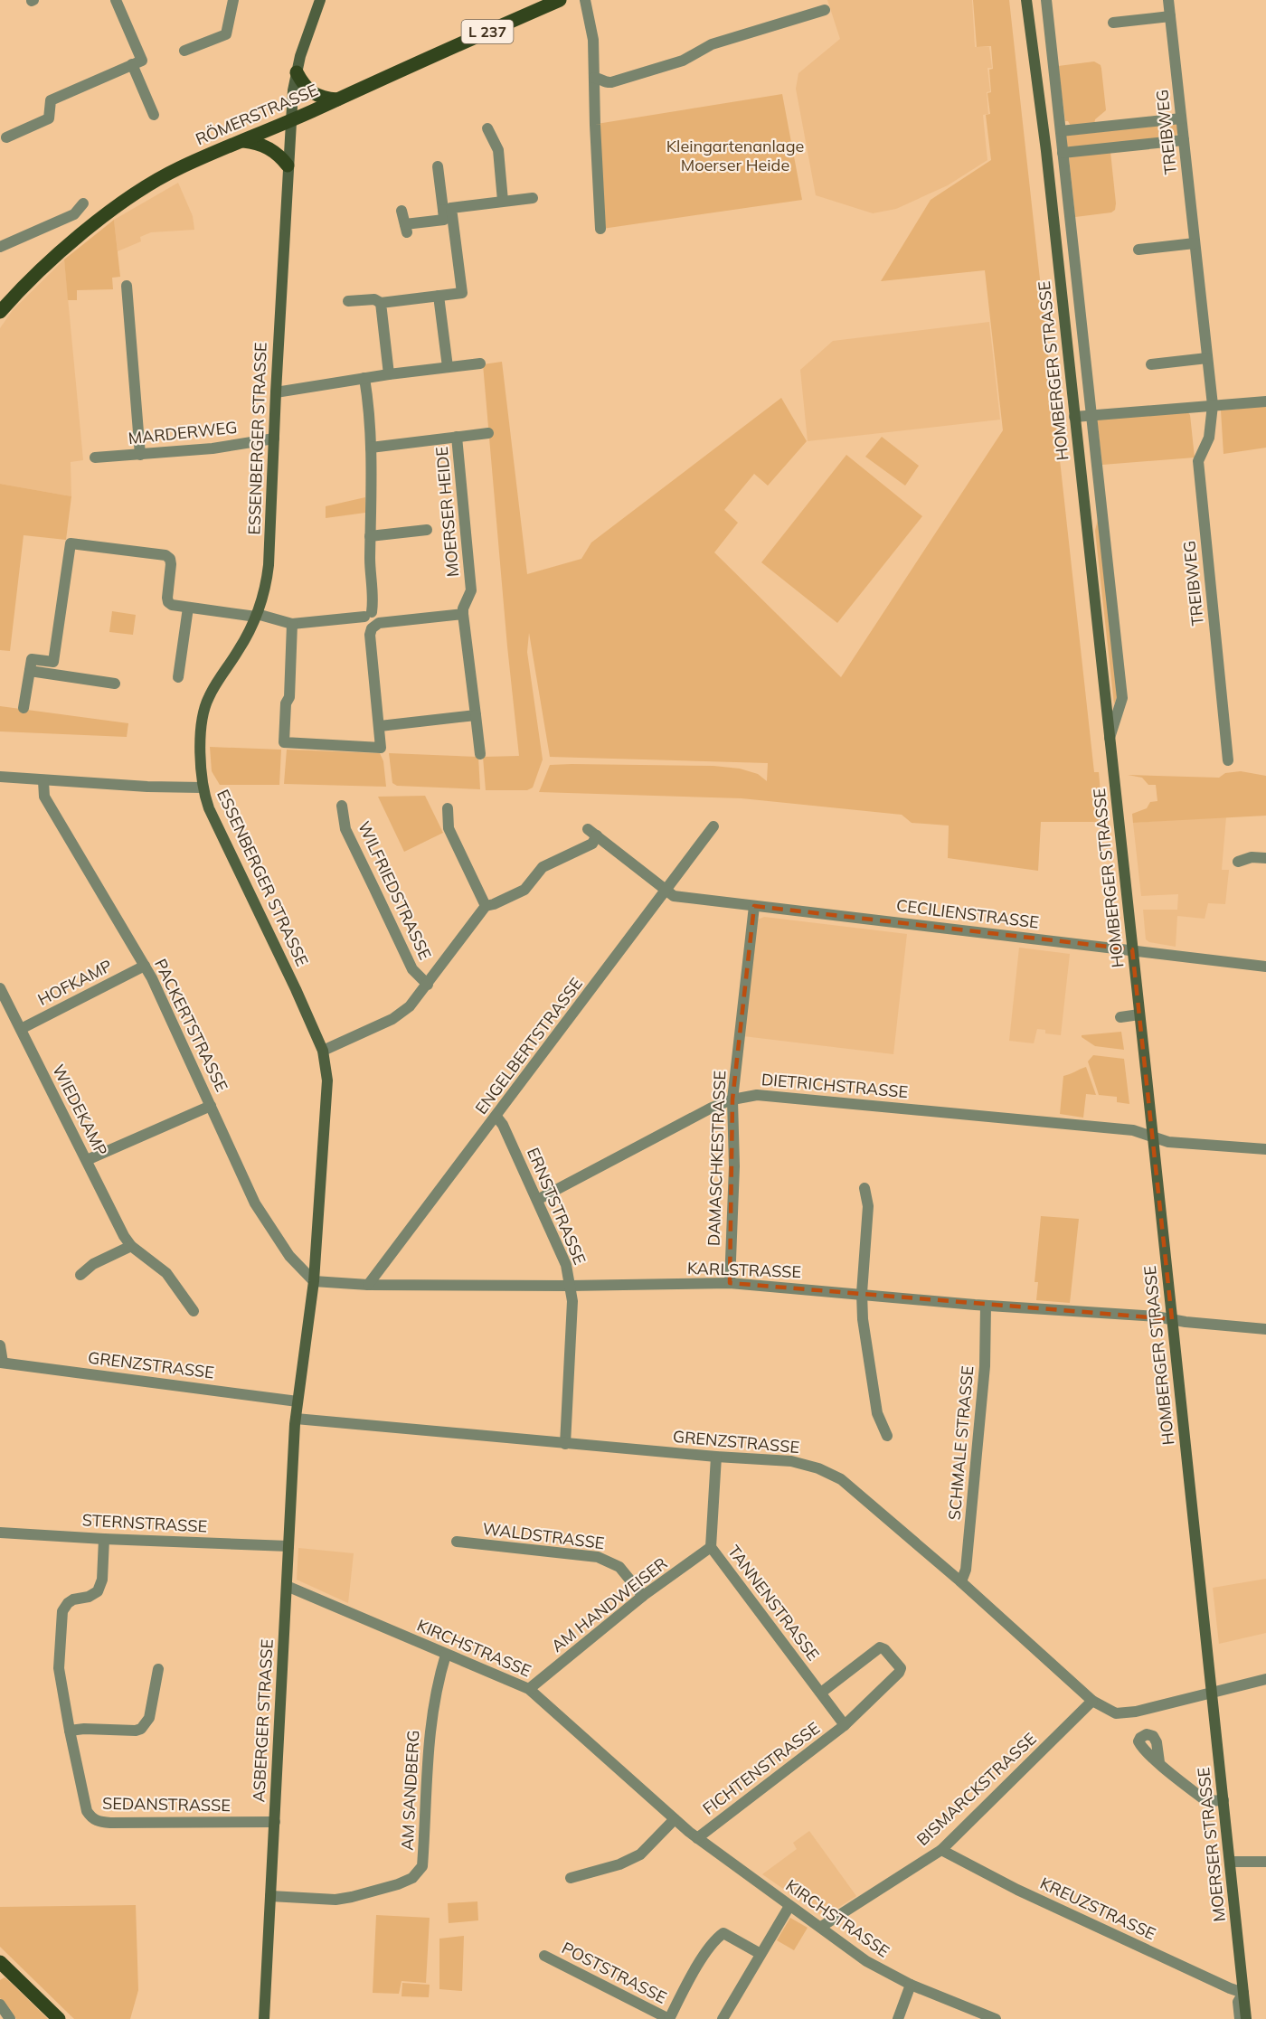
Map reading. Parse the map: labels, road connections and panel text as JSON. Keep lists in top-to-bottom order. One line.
{"streets":{"main road":["L 237","RÖMERSTRASSE"],"street":["TREIBWEG","HOMBERGER STRASSE","MARDERWEG","ESSENBERGER STRASSE","MOERSER HEIDE","WILFRIEDSTRASSE","CECILIENSTRASSE","HOFKAMP","PACKERTSTRASSE","ENGELBERTSTRASSE","DIETRICHSTRASSE","WIEDEKAMP","DAMASCHKESTRASSE","ERNSTSTRASSE","KARLSTRASSE","GRENZSTRASSE","SCHMALE STRASSE","STERNSTRASSE","WALDSTRASSE","TANNENSTRASSE","AM HANDWEISER","KIRCHSTRASSE","ASBERGER STRASSE","FICHTENSTRASSE","BISMARCKSTRASSE","AM SANDBERG","SEDANSTRASSE","MOERSER STRASSE","KREUZSTRASSE","POSTSTRASSE"]},"crossings":[["RÖMERSTRASSE","ESSENBERGER STRASSE"],["HOMBERGER STRASSE","CECILIENSTRASSE"],["HOMBERGER STRASSE","DIETRICHSTRASSE"],["HOMBERGER STRASSE","KARLSTRASSE"],["HOMBERGER STRASSE","GRENZSTRASSE"],["HOMBERGER STRASSE","MOERSER STRASSE"],["MARDERWEG","ESSENBERGER STRASSE"],["ESSENBERGER STRASSE","PACKERTSTRASSE"],["ESSENBERGER STRASSE","KARLSTRASSE"],["ESSENBERGER STRASSE","GRENZSTRASSE"],["ESSENBERGER STRASSE","ASBERGER STRASSE"],["CECILIENSTRASSE","ENGELBERTSTRASSE"],["CECILIENSTRASSE","DAMASCHKESTRASSE"],["HOFKAMP","PACKERTSTRASSE"],["HOFKAMP","WIEDEKAMP"],["PACKERTSTRASSE","KARLSTRASSE"],["ENGELBERTSTRASSE","ERNSTSTRASSE"],["ENGELBERTSTRASSE","KARLSTRASSE"],["DIETRICHSTRASSE","DAMASCHKESTRASSE"],["DIETRICHSTRASSE","ERNSTSTRASSE"],["DAMASCHKESTRASSE","KARLSTRASSE"],["ERNSTSTRASSE","KARLSTRASSE"],["ERNSTSTRASSE","GRENZSTRASSE"],["KARLSTRASSE","SCHMALE STRASSE"],["GRENZSTRASSE","SCHMALE STRASSE"],["GRENZSTRASSE","TANNENSTRASSE"],["GRENZSTRASSE","ASBERGER STRASSE"],["GRENZSTRASSE","BISMARCKSTRASSE"],["GRENZSTRASSE","MOERSER STRASSE"],["STERNSTRASSE","ASBERGER STRASSE"],["WALDSTRASSE","AM HANDWEISER"],["TANNENSTRASSE","AM HANDWEISER"],["TANNENSTRASSE","FICHTENSTRASSE"],["AM HANDWEISER","KIRCHSTRASSE"],["KIRCHSTRASSE","ASBERGER STRASSE"],["KIRCHSTRASSE","FICHTENSTRASSE"],["KIRCHSTRASSE","BISMARCKSTRASSE"],["KIRCHSTRASSE","AM SANDBERG"],["ASBERGER STRASSE","AM SANDBERG"],["ASBERGER STRASSE","SEDANSTRASSE"],["BISMARCKSTRASSE","KREUZSTRASSE"],["MOERSER STRASSE","KREUZSTRASSE"]],"parks":["Kleingartenanlage Moerser Heide"]}
